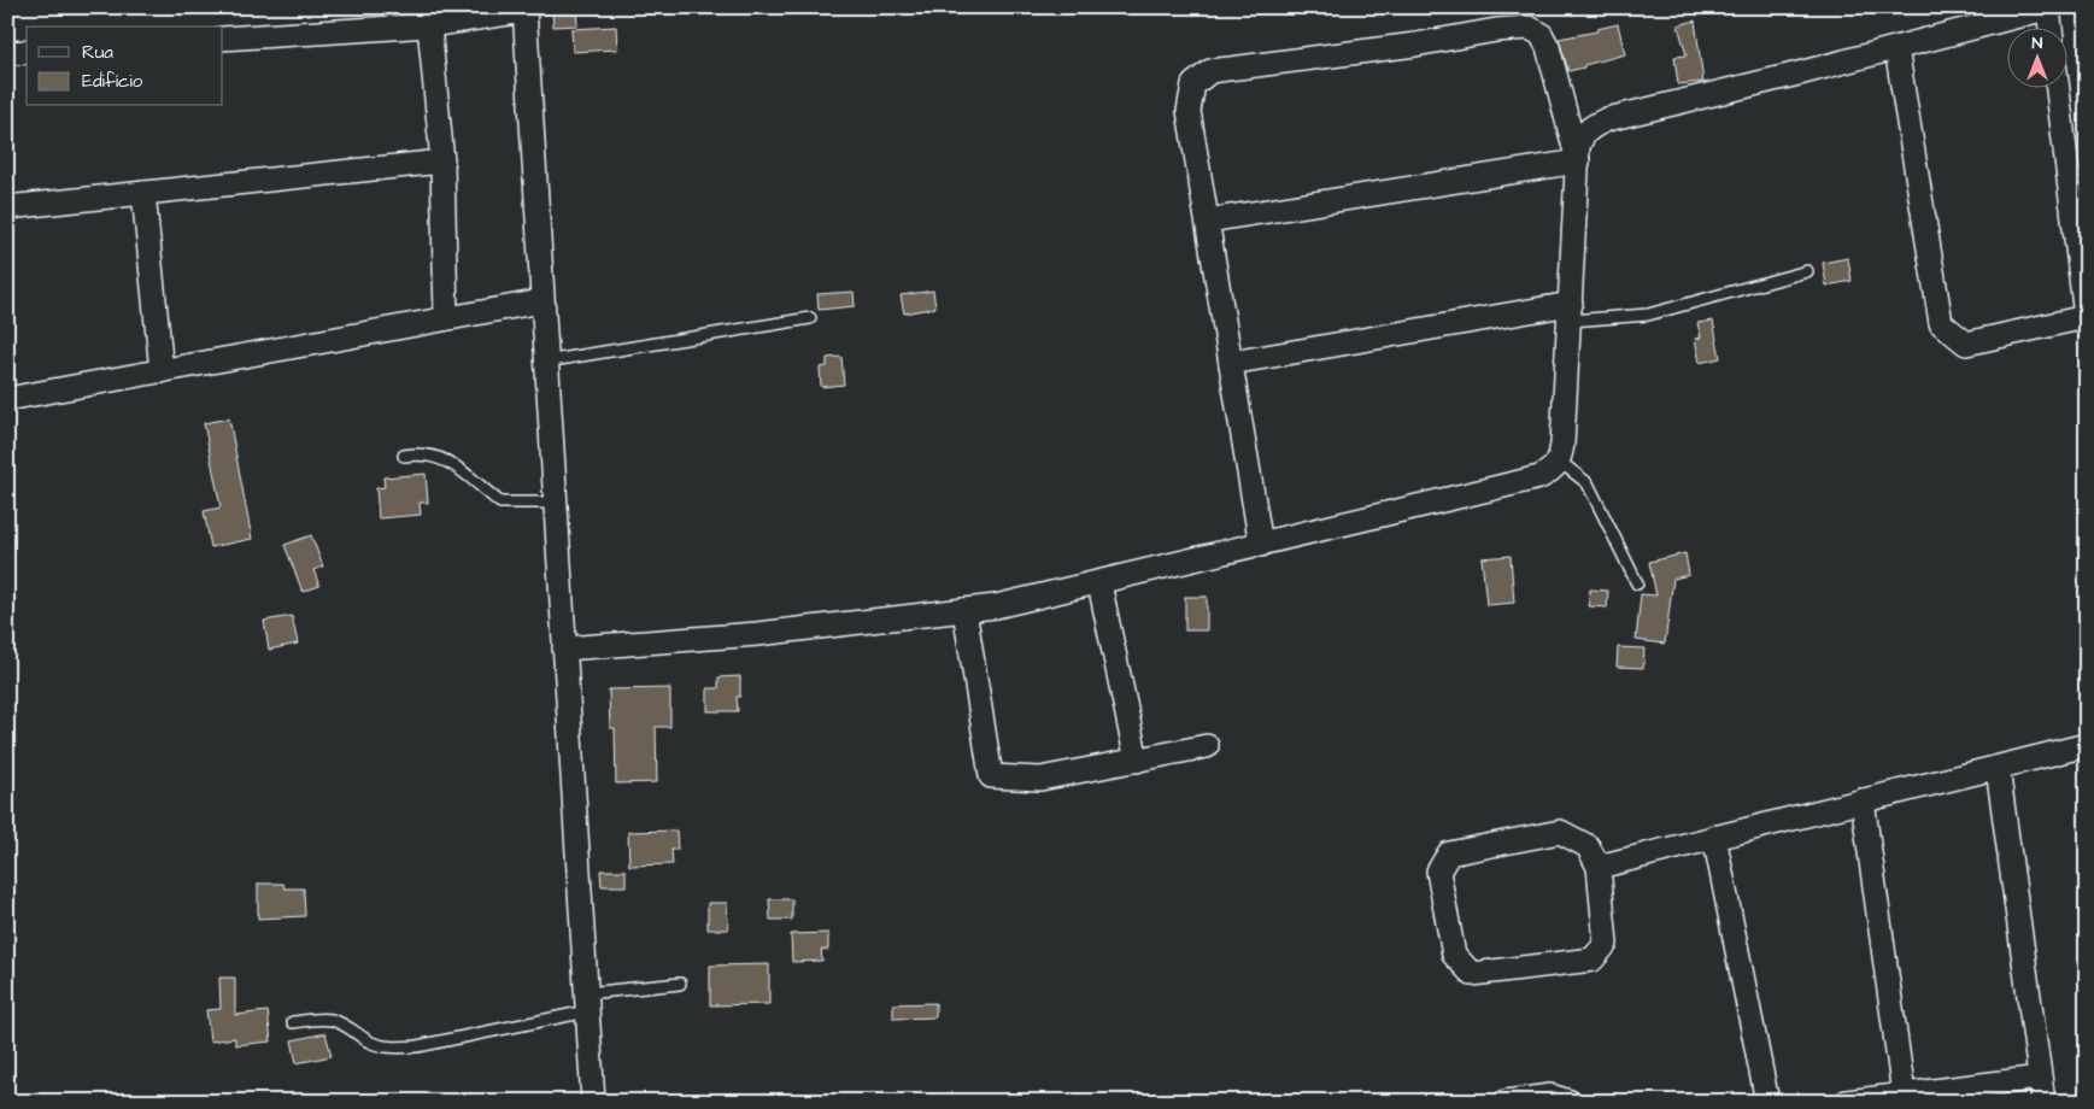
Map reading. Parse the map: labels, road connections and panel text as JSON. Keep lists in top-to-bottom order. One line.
{"legend":["Rua","Edifício"],"north":"top"}
